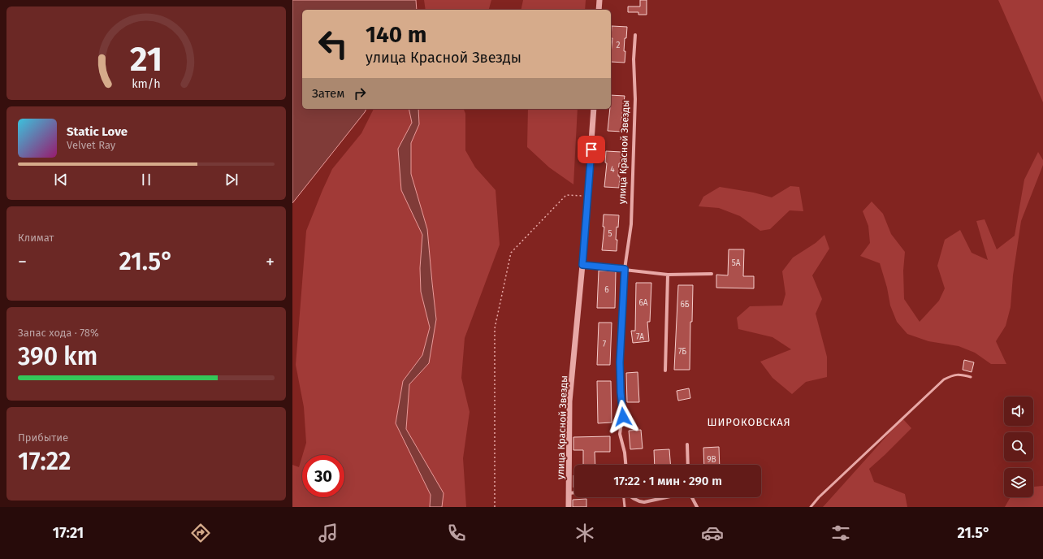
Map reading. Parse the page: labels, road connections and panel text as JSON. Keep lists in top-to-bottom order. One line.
{"streets":{"street":["улица Красной Звезды"]},"districts":["ШИРОКОВСКАЯ"],"house_numbers":["2","4","5","5А","6","6А","6Б","7А","7","7Б","9В"],"page":{"turn":["140 m","улица Красной Звезды"],"then":"Затем","song":["Static Love","Velvet Ray"],"tile":["Климат",["Запас хода · 78%","390 km"],["Прибытие","17:22"]],"heat":["−","21.5°","+"],"limit":"30","trip":"17:22 · 1 мин · 290 m","tabs":["17:21","21.5°"],"gauge":["21","km/h"]}}
